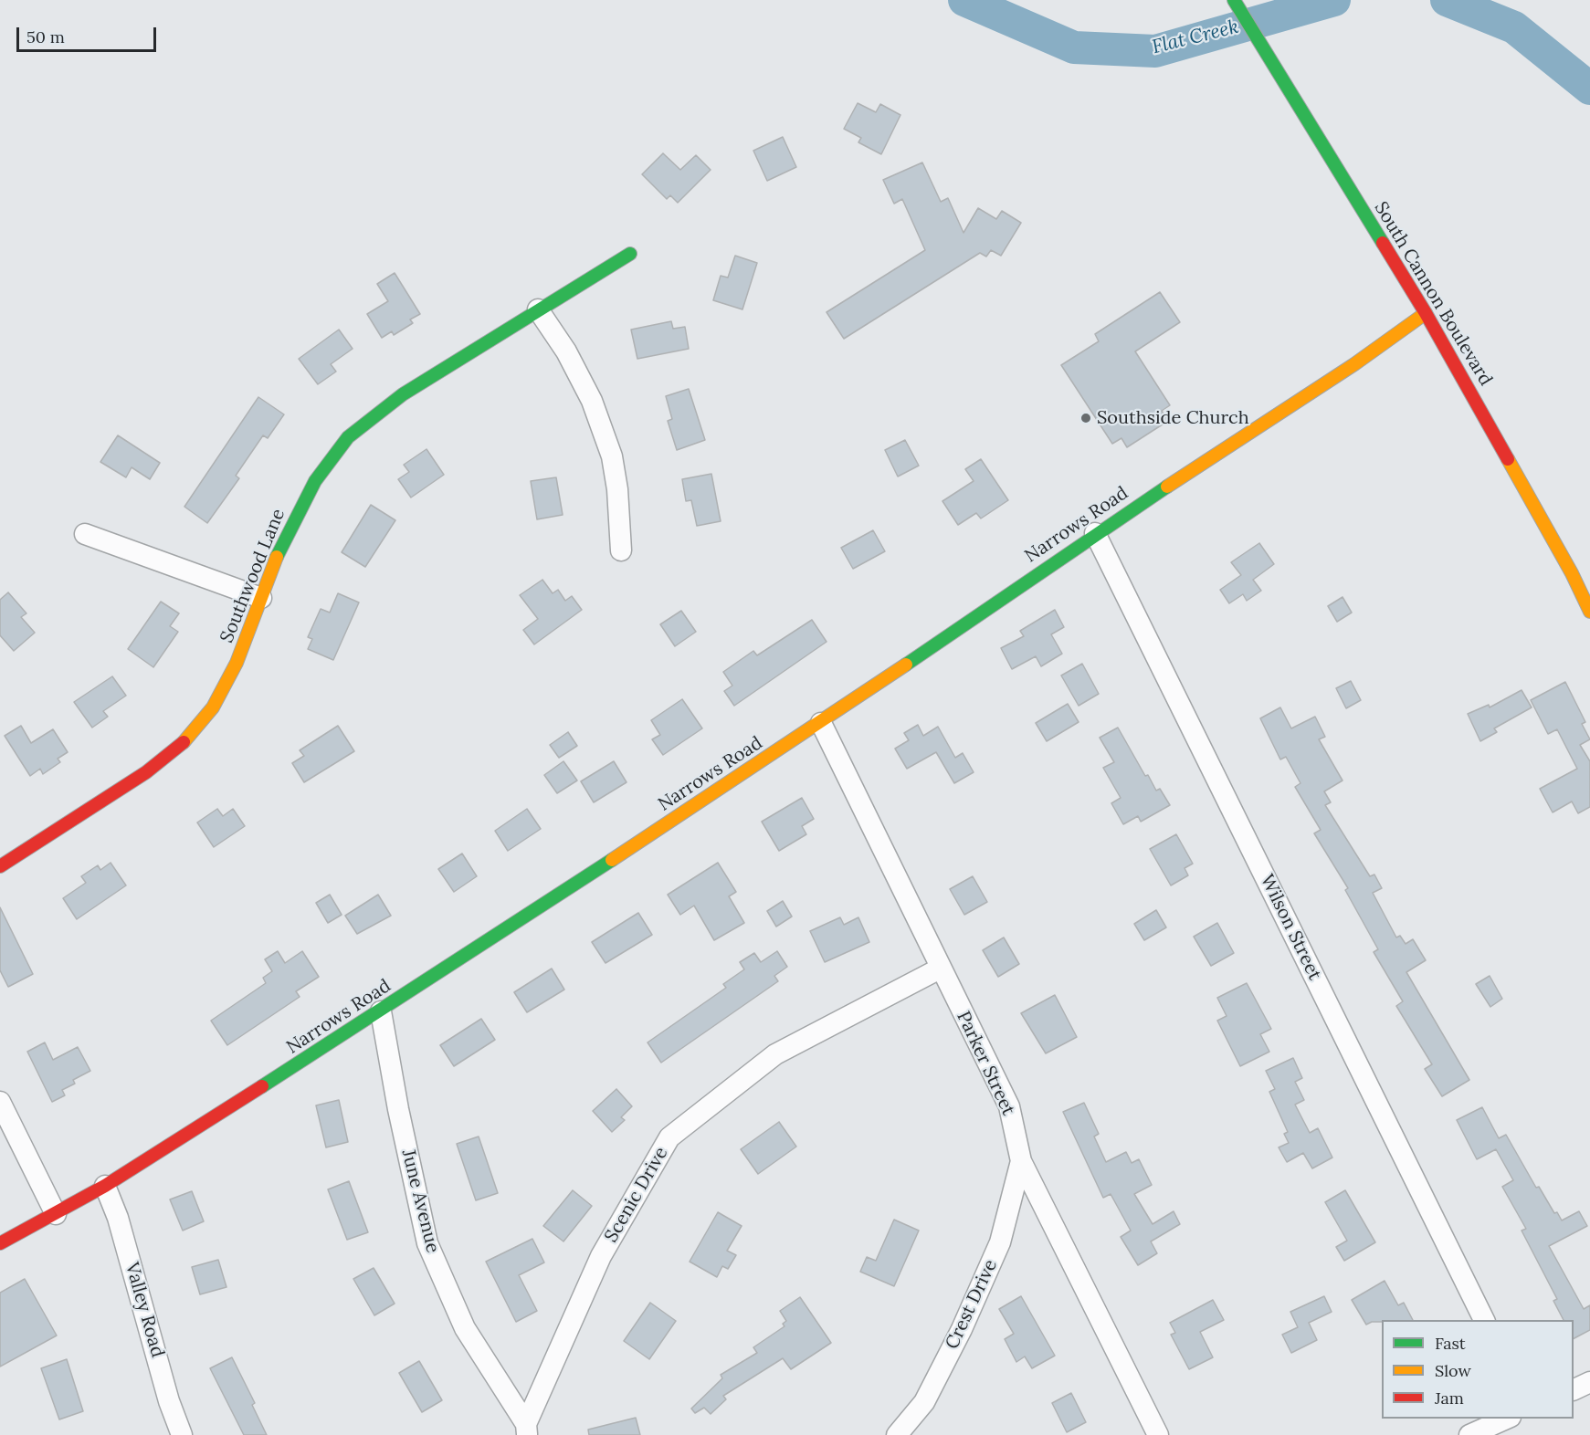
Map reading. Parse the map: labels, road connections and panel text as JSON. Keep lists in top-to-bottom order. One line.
{"streets":{"main road":["South Cannon Boulevard","Narrows Road","Southwood Lane"],"street":["Wilson Street","Parker Street","Scenic Drive","June Avenue","Crest Drive","Valley Road"]},"crossings":[["South Cannon Boulevard","Narrows Road"],["Narrows Road","Wilson Street"],["Narrows Road","Parker Street"],["Narrows Road","June Avenue"],["Narrows Road","Valley Road"],["Parker Street","Scenic Drive"],["Parker Street","Crest Drive"],["Scenic Drive","June Avenue"]],"water":["Flat Creek"],"places":["Southside Church"],"legend":["Fast","Slow","Jam"],"scale_bar":"50 m"}
